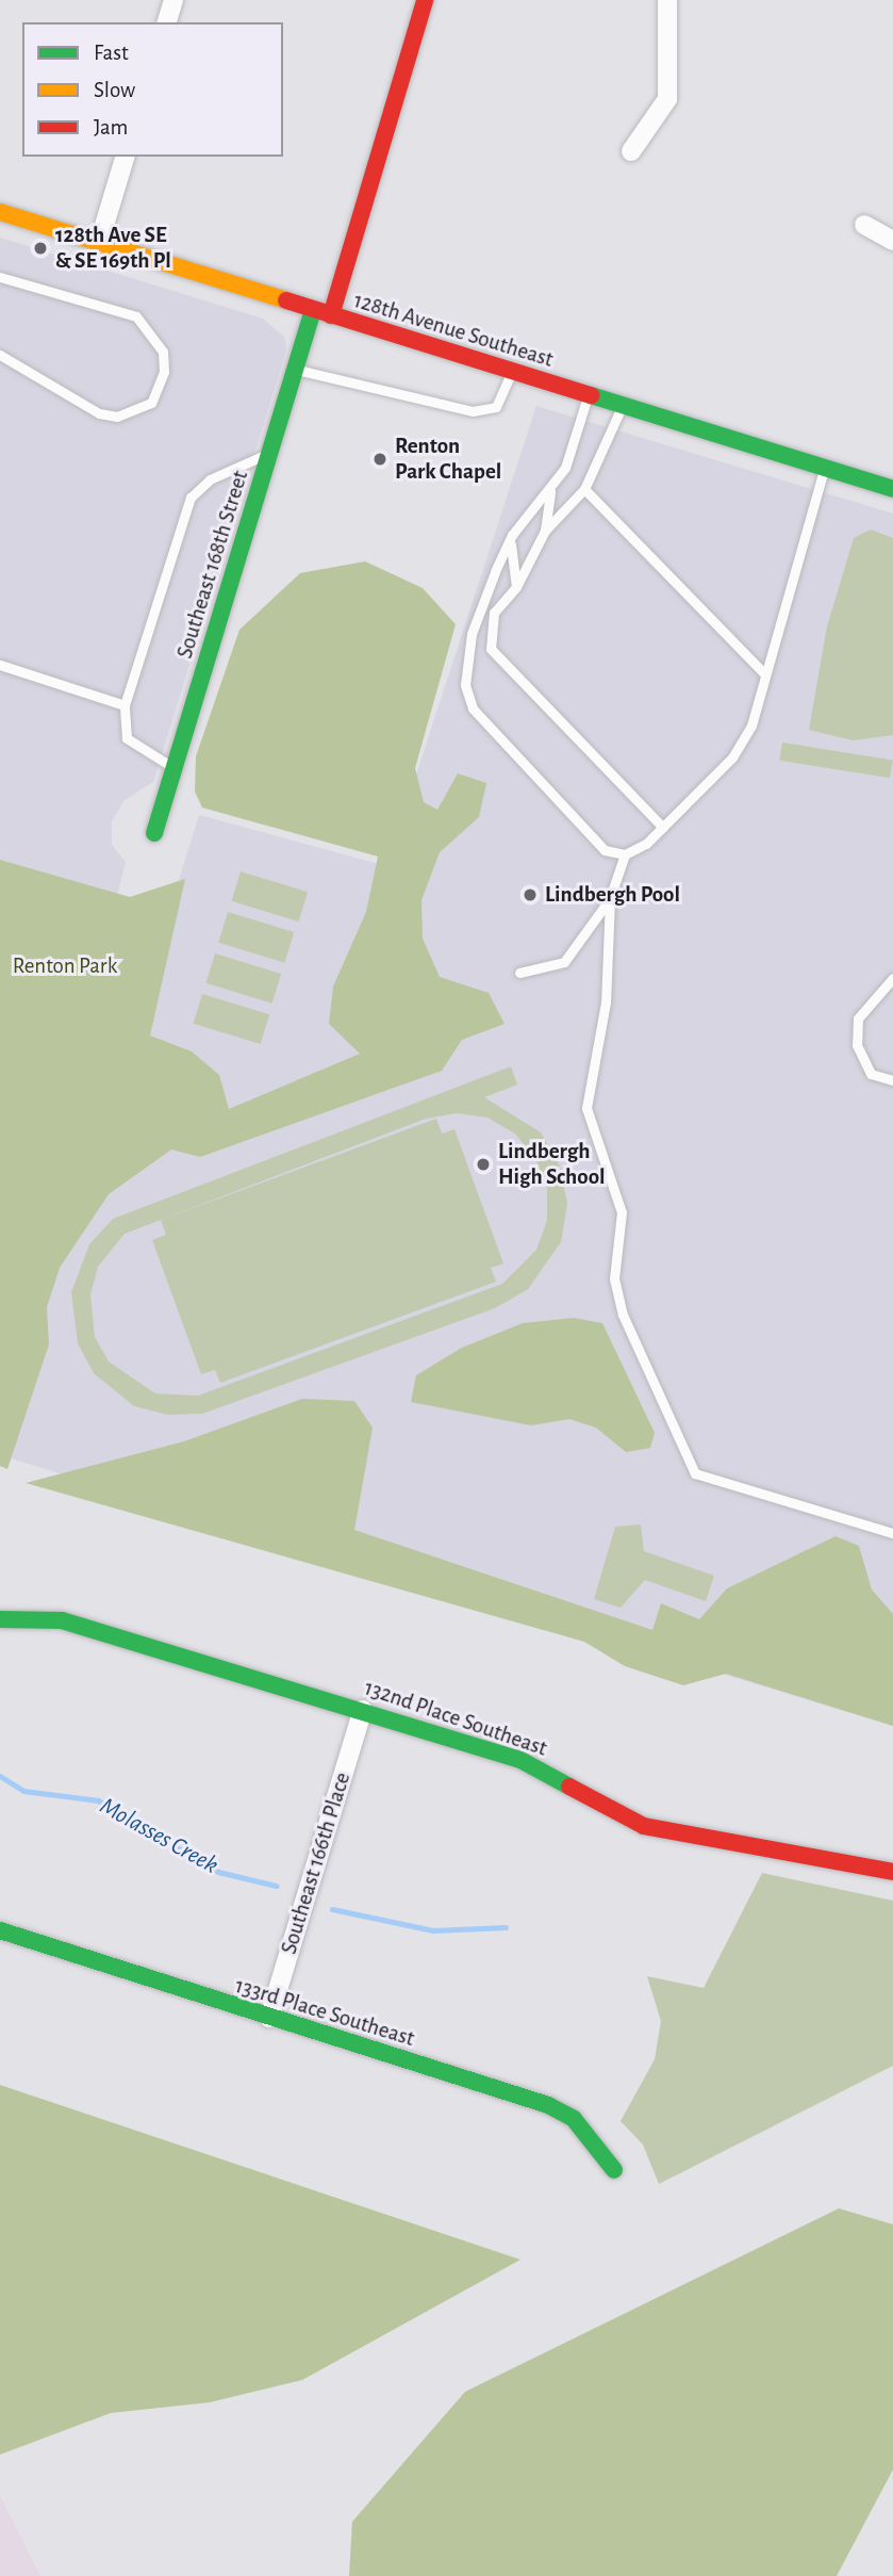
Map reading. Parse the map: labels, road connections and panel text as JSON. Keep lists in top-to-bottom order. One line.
{"streets":{"street":["128th Avenue Southeast","Southeast 168th Street","132nd Place Southeast","Southeast 166th Place","133rd Place Southeast"]},"crossings":[["128th Avenue Southeast","Southeast 168th Street"],["132nd Place Southeast","Southeast 166th Place"],["Southeast 166th Place","133rd Place Southeast"]],"water":["Molasses Creek"],"parks":["Renton Park"],"places":["128th Ave SE & SE 169th Pl","Renton Park Chapel","Lindbergh Pool","Lindbergh High School"],"legend":["Fast","Slow","Jam"]}
